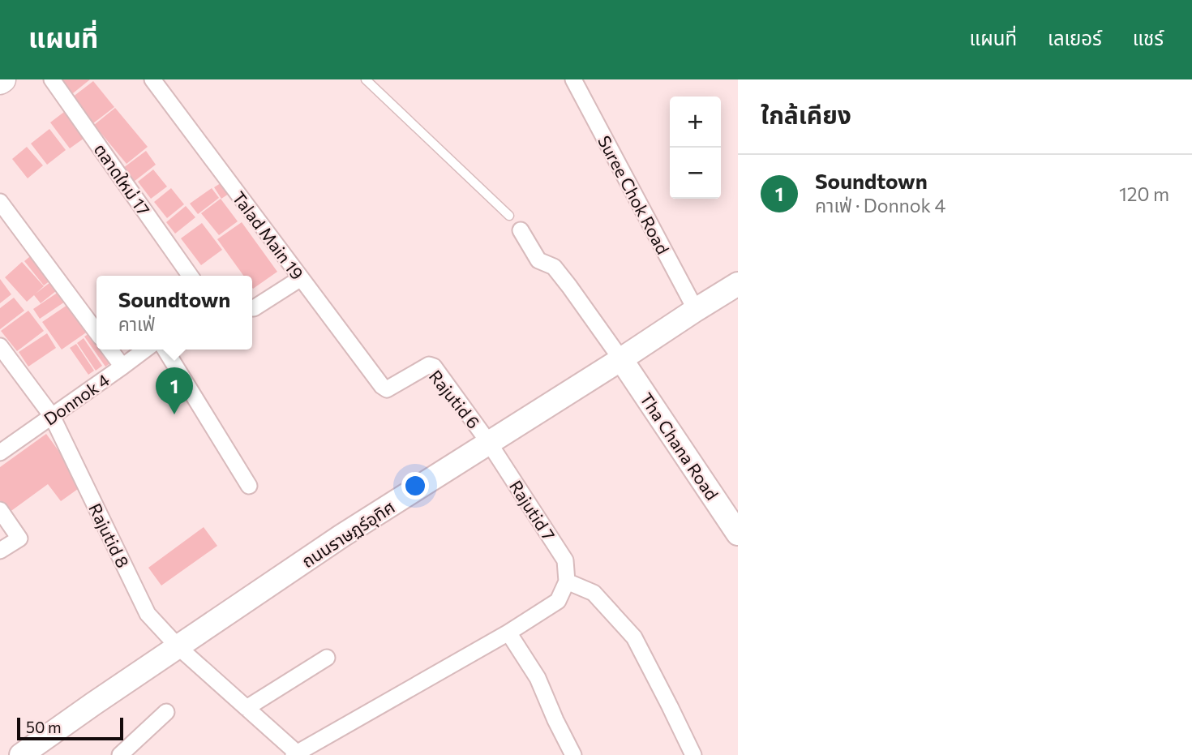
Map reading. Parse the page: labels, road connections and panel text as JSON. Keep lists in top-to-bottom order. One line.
{"streets":{"street":["ตลาดใหม่ 17","Suree Chok Road","Talad Main 19","Donnok 4","Rajutid 6","Tha Chana Road","Rajutid 7","ถนนราษฏร์อุทิศ","Rajutid 8"]},"crossings":[["Suree Chok Road","ถนนราษฏร์อุทิศ"],["Talad Main 19","Rajutid 6"],["Donnok 4","Rajutid 8"],["Rajutid 6","Rajutid 7"],["Rajutid 6","ถนนราษฏร์อุทิศ"],["Tha Chana Road","ถนนราษฏร์อุทิศ"],["Rajutid 7","ถนนราษฏร์อุทิศ"],["ถนนราษฏร์อุทิศ","Rajutid 8"]],"scale_bar":"50 m","page":{"header":"แผนที่","nav":["แผนที่","เลเยอร์","แชร์"],"heading":"ใกล้เคียง","map_buttons":["+","−"],"list":[{"mark":"1","name":"Soundtown","note":"คาเฟ่ · Donnok 4","value":"120 m"}],"popup":["Soundtown","คาเฟ่"],"pins":"1","scale":"50 m"}}
